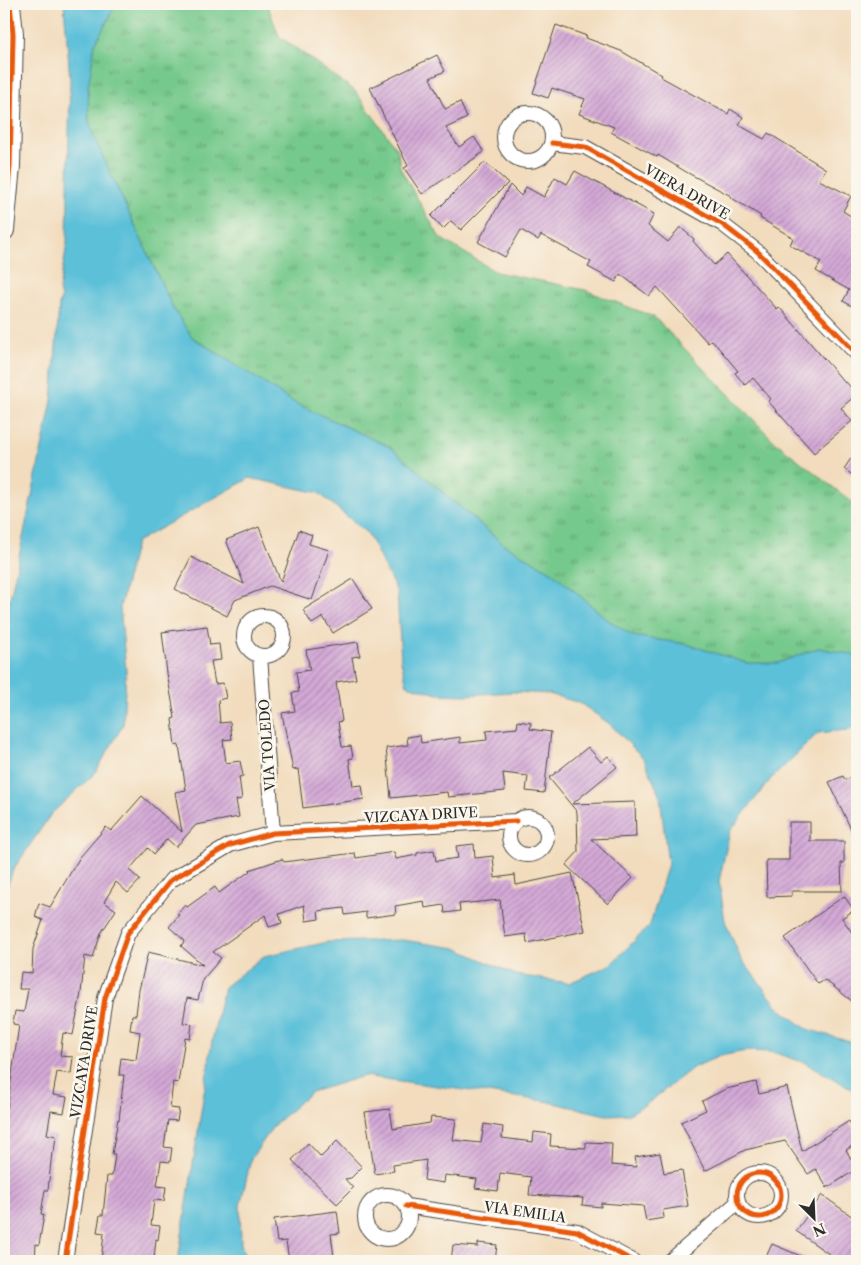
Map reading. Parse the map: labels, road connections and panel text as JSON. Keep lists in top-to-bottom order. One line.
{"streets":{"street":["VIERA DRIVE","VIA TOLEDO","VIZCAYA DRIVE","VIA EMILIA"]},"crossings":[["VIA TOLEDO","VIZCAYA DRIVE"]],"north":"bottom right"}
